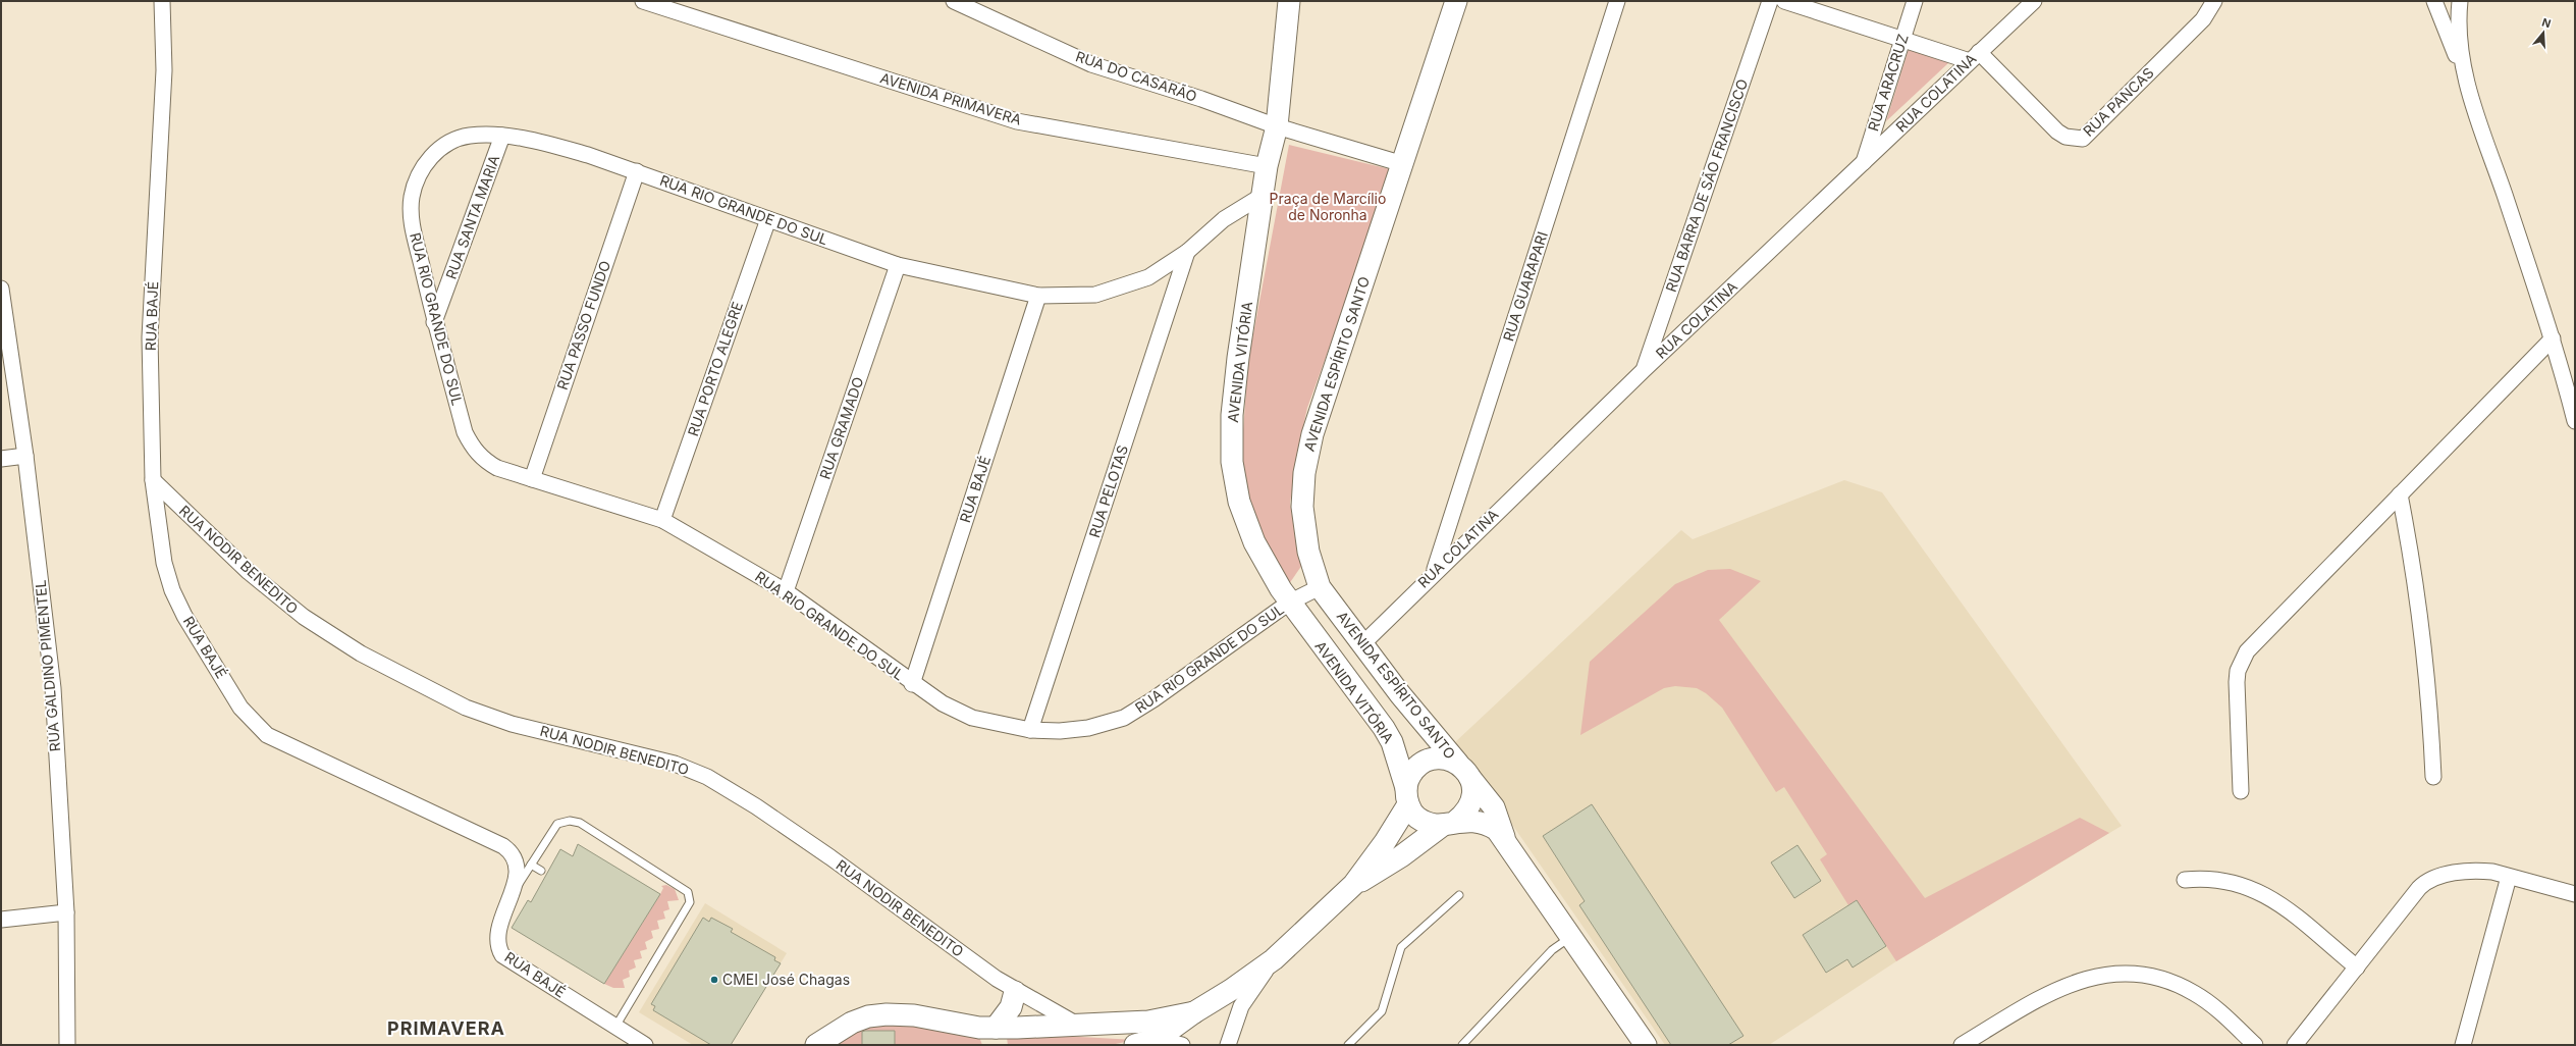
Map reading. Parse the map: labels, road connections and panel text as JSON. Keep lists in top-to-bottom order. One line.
{"streets":{"street":["RUA DO CASARÃO","RUA ARACRUZ","RUA COLATINA","AVENIDA PRIMAVERA","RUA PANCAS","RUA BARRA DE SÃO FRANCISCO","RUA RIO GRANDE DO SUL","RUA SANTA MARIA","RUA GUARAPARI","RUA BAJÉ","RUA PASSO FUNDO","AVENIDA VITÓRIA","AVENIDA ESPÍRITO SANTO","RUA PORTO ALEGRE","RUA GRAMADO","RUA PELOTAS","RUA NODIR BENEDITO","RUA GALDINO PIMENTEL"]},"crossings":[["RUA DO CASARÃO","AVENIDA VITÓRIA"],["RUA ARACRUZ","RUA COLATINA"],["RUA COLATINA","RUA PANCAS"],["RUA COLATINA","RUA BARRA DE SÃO FRANCISCO"],["RUA COLATINA","RUA GUARAPARI"],["RUA COLATINA","AVENIDA ESPÍRITO SANTO"],["AVENIDA PRIMAVERA","AVENIDA VITÓRIA"],["RUA RIO GRANDE DO SUL","RUA SANTA MARIA"],["RUA RIO GRANDE DO SUL","RUA BAJÉ"],["RUA RIO GRANDE DO SUL","RUA PASSO FUNDO"],["RUA RIO GRANDE DO SUL","AVENIDA VITÓRIA"],["RUA RIO GRANDE DO SUL","RUA PORTO ALEGRE"],["RUA RIO GRANDE DO SUL","RUA GRAMADO"],["RUA RIO GRANDE DO SUL","RUA PELOTAS"],["RUA BAJÉ","RUA NODIR BENEDITO"],["AVENIDA VITÓRIA","AVENIDA ESPÍRITO SANTO"]],"districts":["PRIMAVERA"],"parks":["Praça de Marcílio de Noronha"],"places":["CMEI José Chagas"],"north":"top"}
